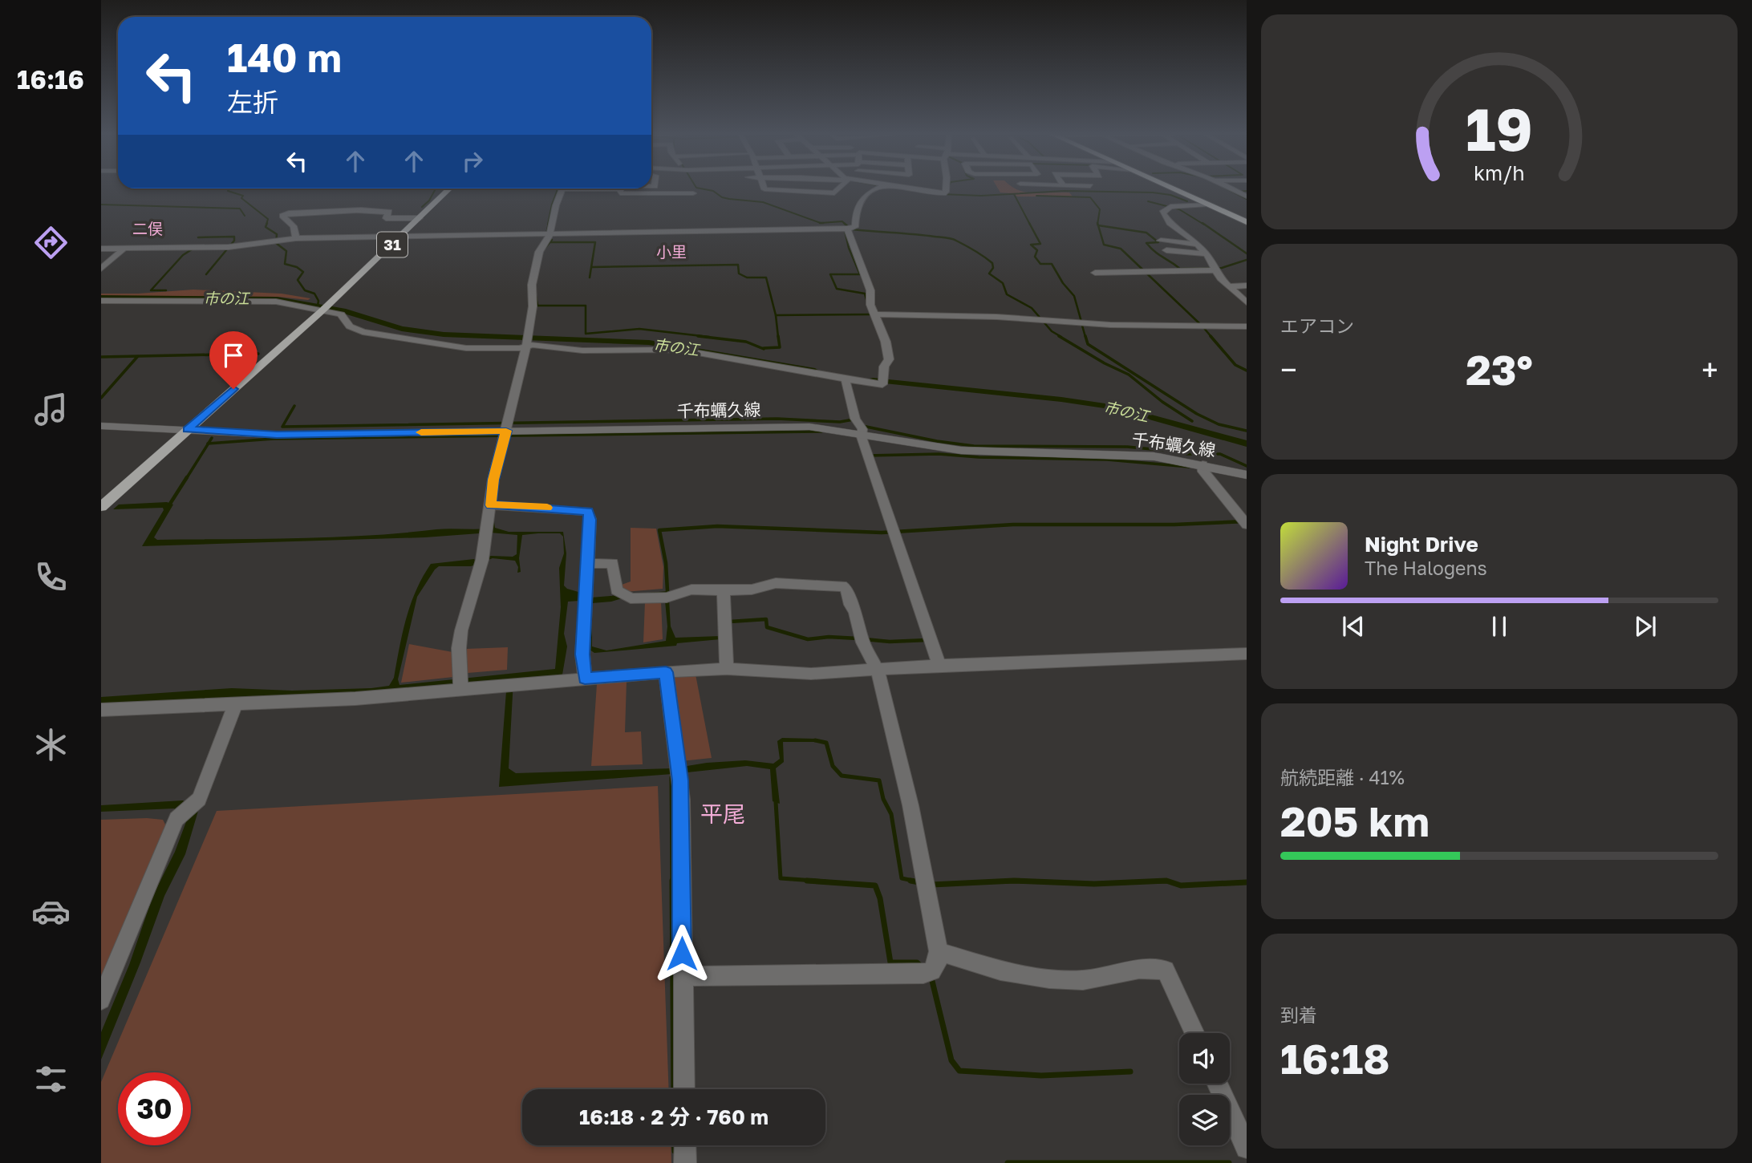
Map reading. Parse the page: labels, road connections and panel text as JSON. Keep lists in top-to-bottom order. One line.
{"streets":{"main road":["31"],"street":["千布蠣久線"]},"crossings":[["31","千布蠣久線"]],"districts":["二俣","小里","平尾"],"water":["市の江"],"page":{"tabs":"16:16","turn":["140 m","左折"],"tile":["エアコン",["航続距離 · 41%","205 km"],["到着","16:18"]],"heat":["−","23°","+"],"song":["Night Drive","The Halogens"],"limit":"30","trip":"16:18 · 2 分 · 760 m","gauge":["19","km/h"]}}
